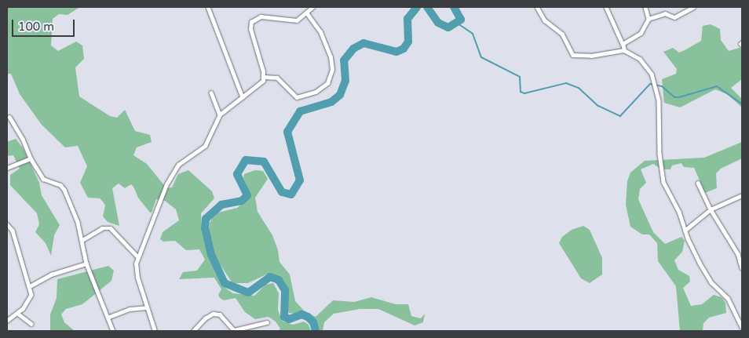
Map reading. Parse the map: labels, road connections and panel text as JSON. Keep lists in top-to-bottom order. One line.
{"scale_bar":"100 m"}
